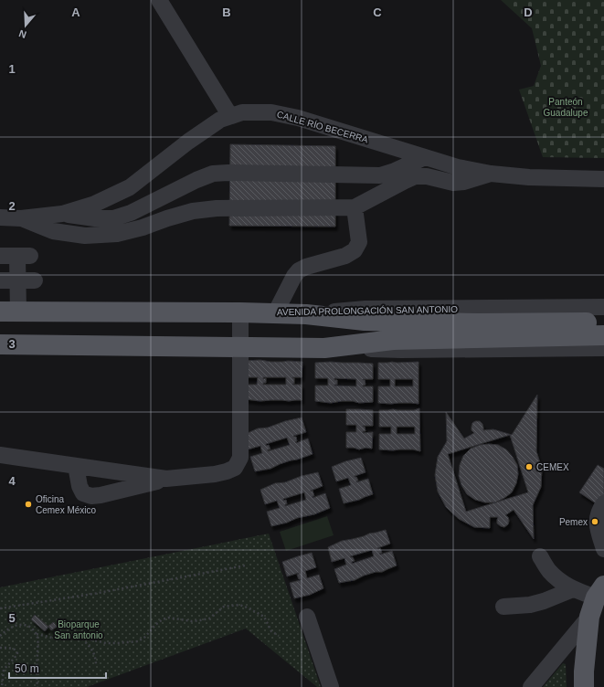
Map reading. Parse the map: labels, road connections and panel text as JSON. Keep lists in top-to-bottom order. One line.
{"streets":{"main road":["AVENIDA PROLONGACIÓN SAN ANTONIO"],"street":["CALLE RÍO BECERRA"]},"parks":["Panteón Guadalupe","Bioparque San antonio"],"places":["CEMEX","Oficina Cemex México","Pemex"],"scale_bar":"50 m","north":"bottom","grid":{"columns":["A","B","C","D"],"rows":["1","2","3","4","5"]}}
